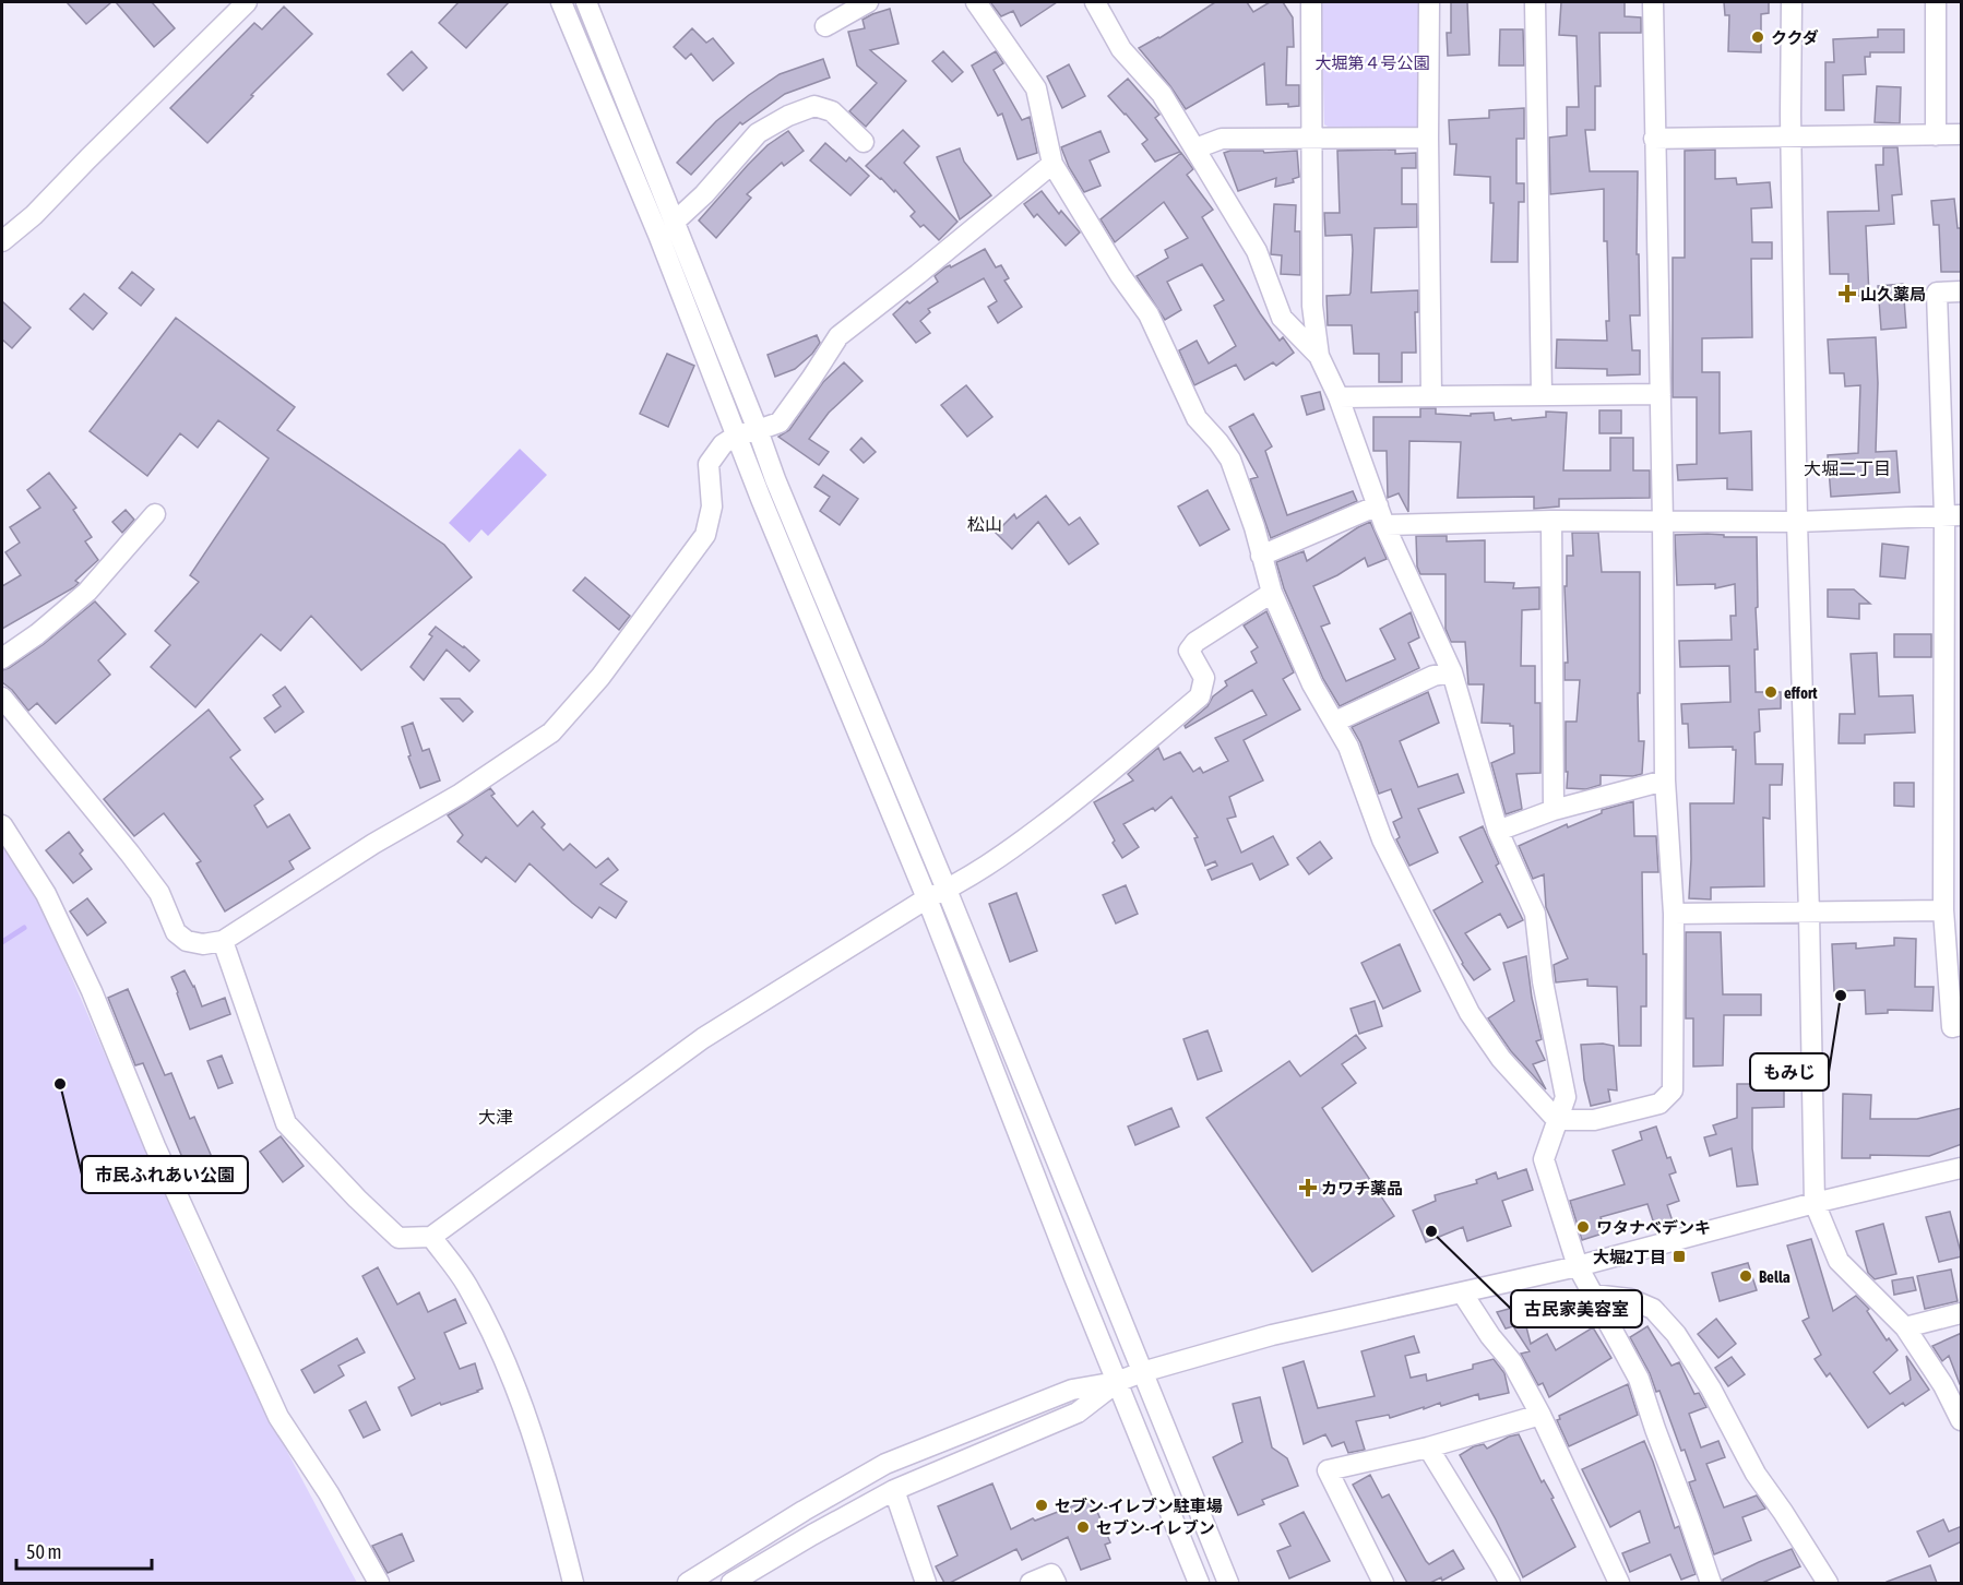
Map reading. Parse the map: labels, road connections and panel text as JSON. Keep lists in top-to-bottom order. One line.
{"districts":["大堀二丁目","松山","大津"],"parks":["大堀第４号公園"],"places":{"other":["ククダ","effort","もみじ","市民ふれあい公園","ワタナベデンキ","古民家美容室","Bella","セブン-イレブン駐車場","セブン-イレブン"],"health":["山久薬局","カワチ薬品"],"transit":["大堀2丁目"]},"scale_bar":"50 m"}
